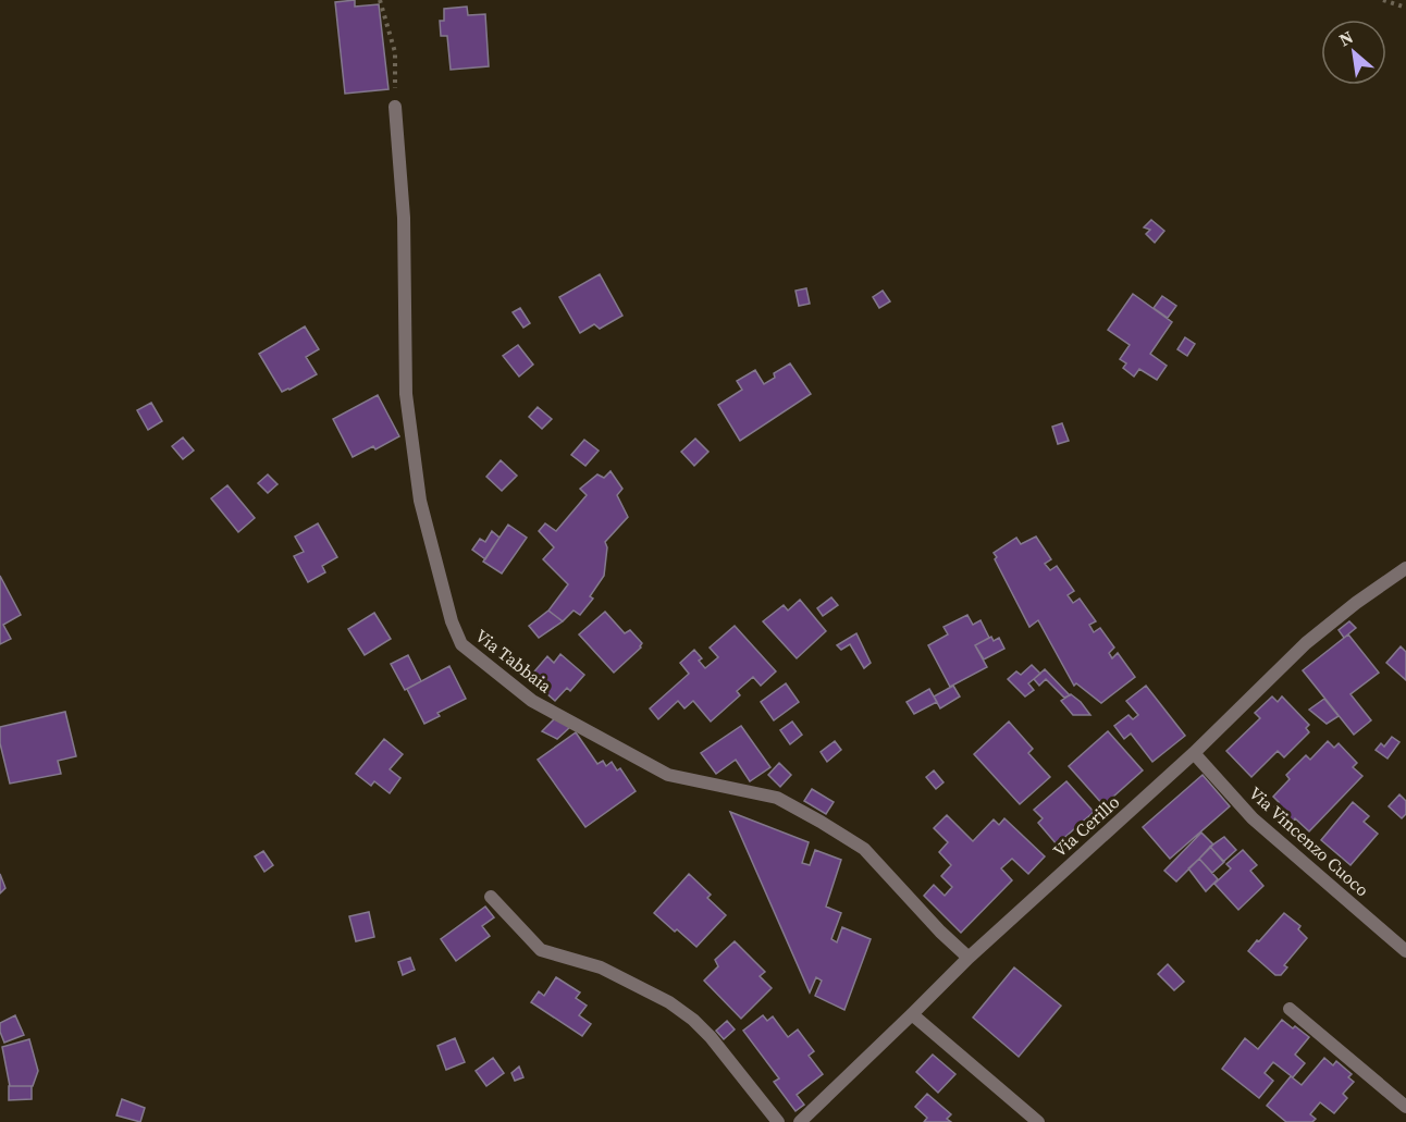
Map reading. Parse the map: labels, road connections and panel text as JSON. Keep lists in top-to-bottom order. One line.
{"streets":{"street":["Via Tabbaia","Via Cerillo","Via Vincenzo Cuoco"]},"crossings":[["Via Tabbaia","Via Cerillo"],["Via Cerillo","Via Vincenzo Cuoco"]],"north":"top left"}
